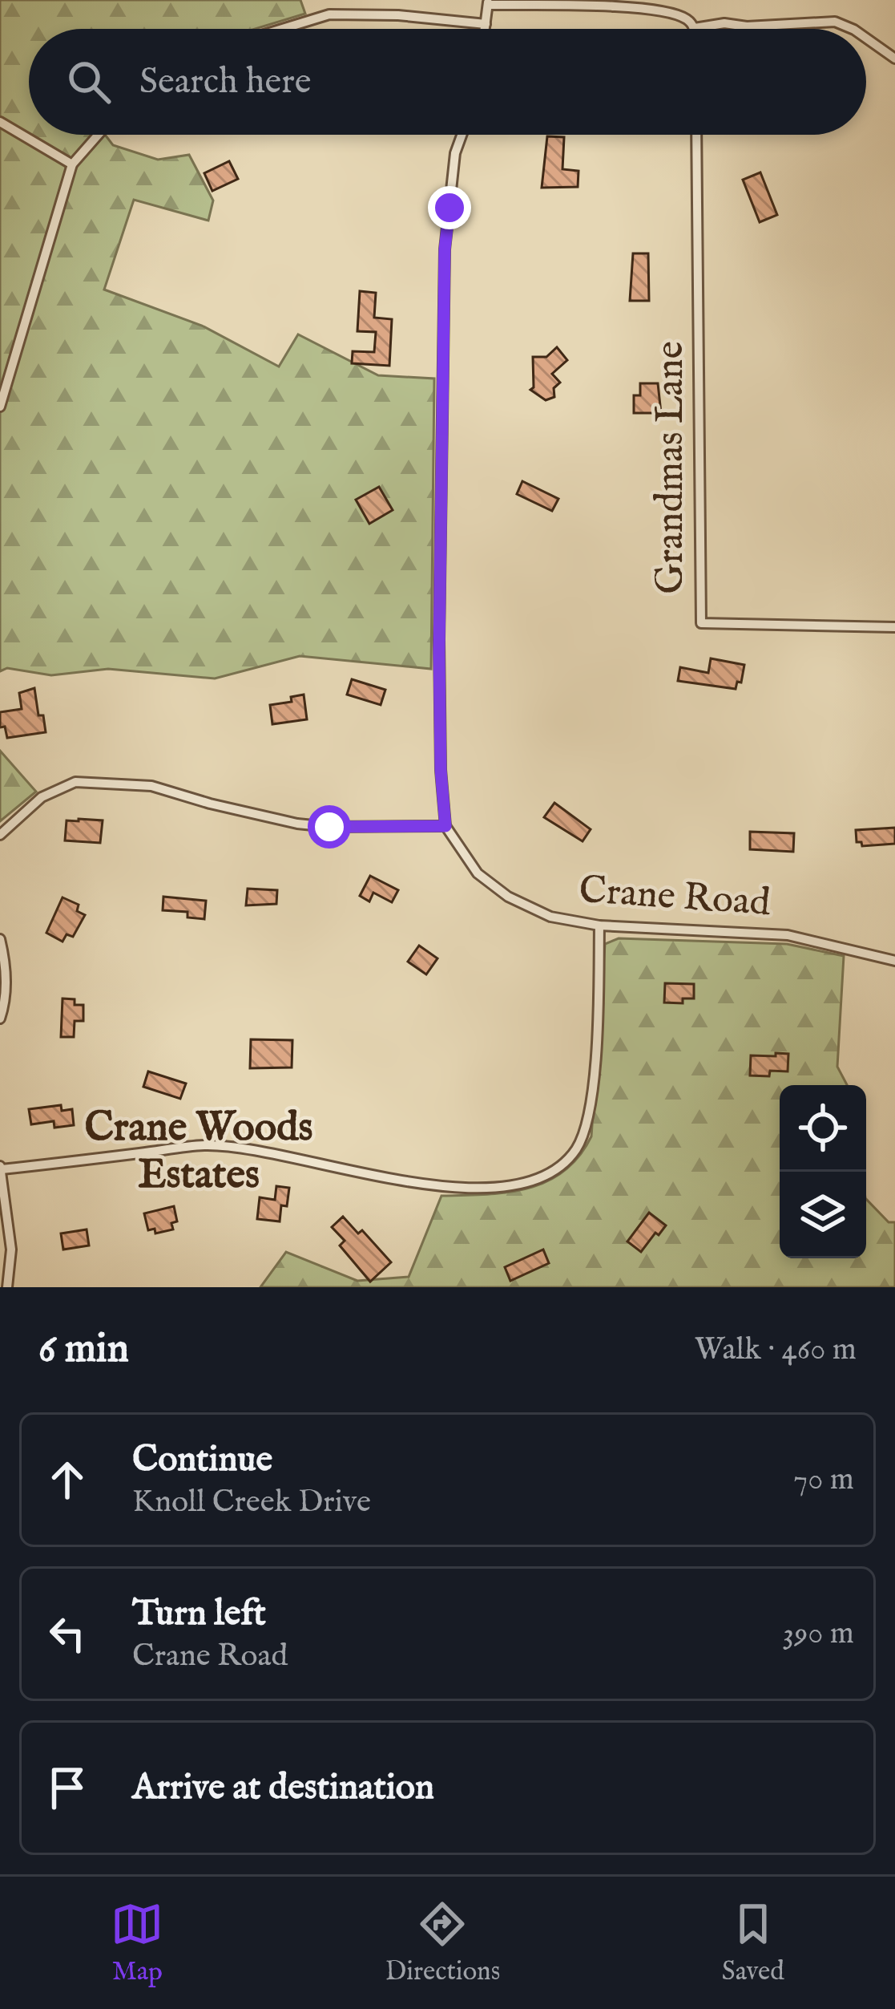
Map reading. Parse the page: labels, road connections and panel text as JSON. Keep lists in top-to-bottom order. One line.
{"streets":{"street":["Grandmas Lane","Crane Road"]},"districts":["Crane Woods Estates"],"page":{"search":"Search here","heading":["6 min","Walk · 460 m"],"list":[["Continue","Knoll Creek Drive","70 m"],["Turn left","Crane Road","390 m"],"Arrive at destination"],"nav":["Map","Directions","Saved"]}}
